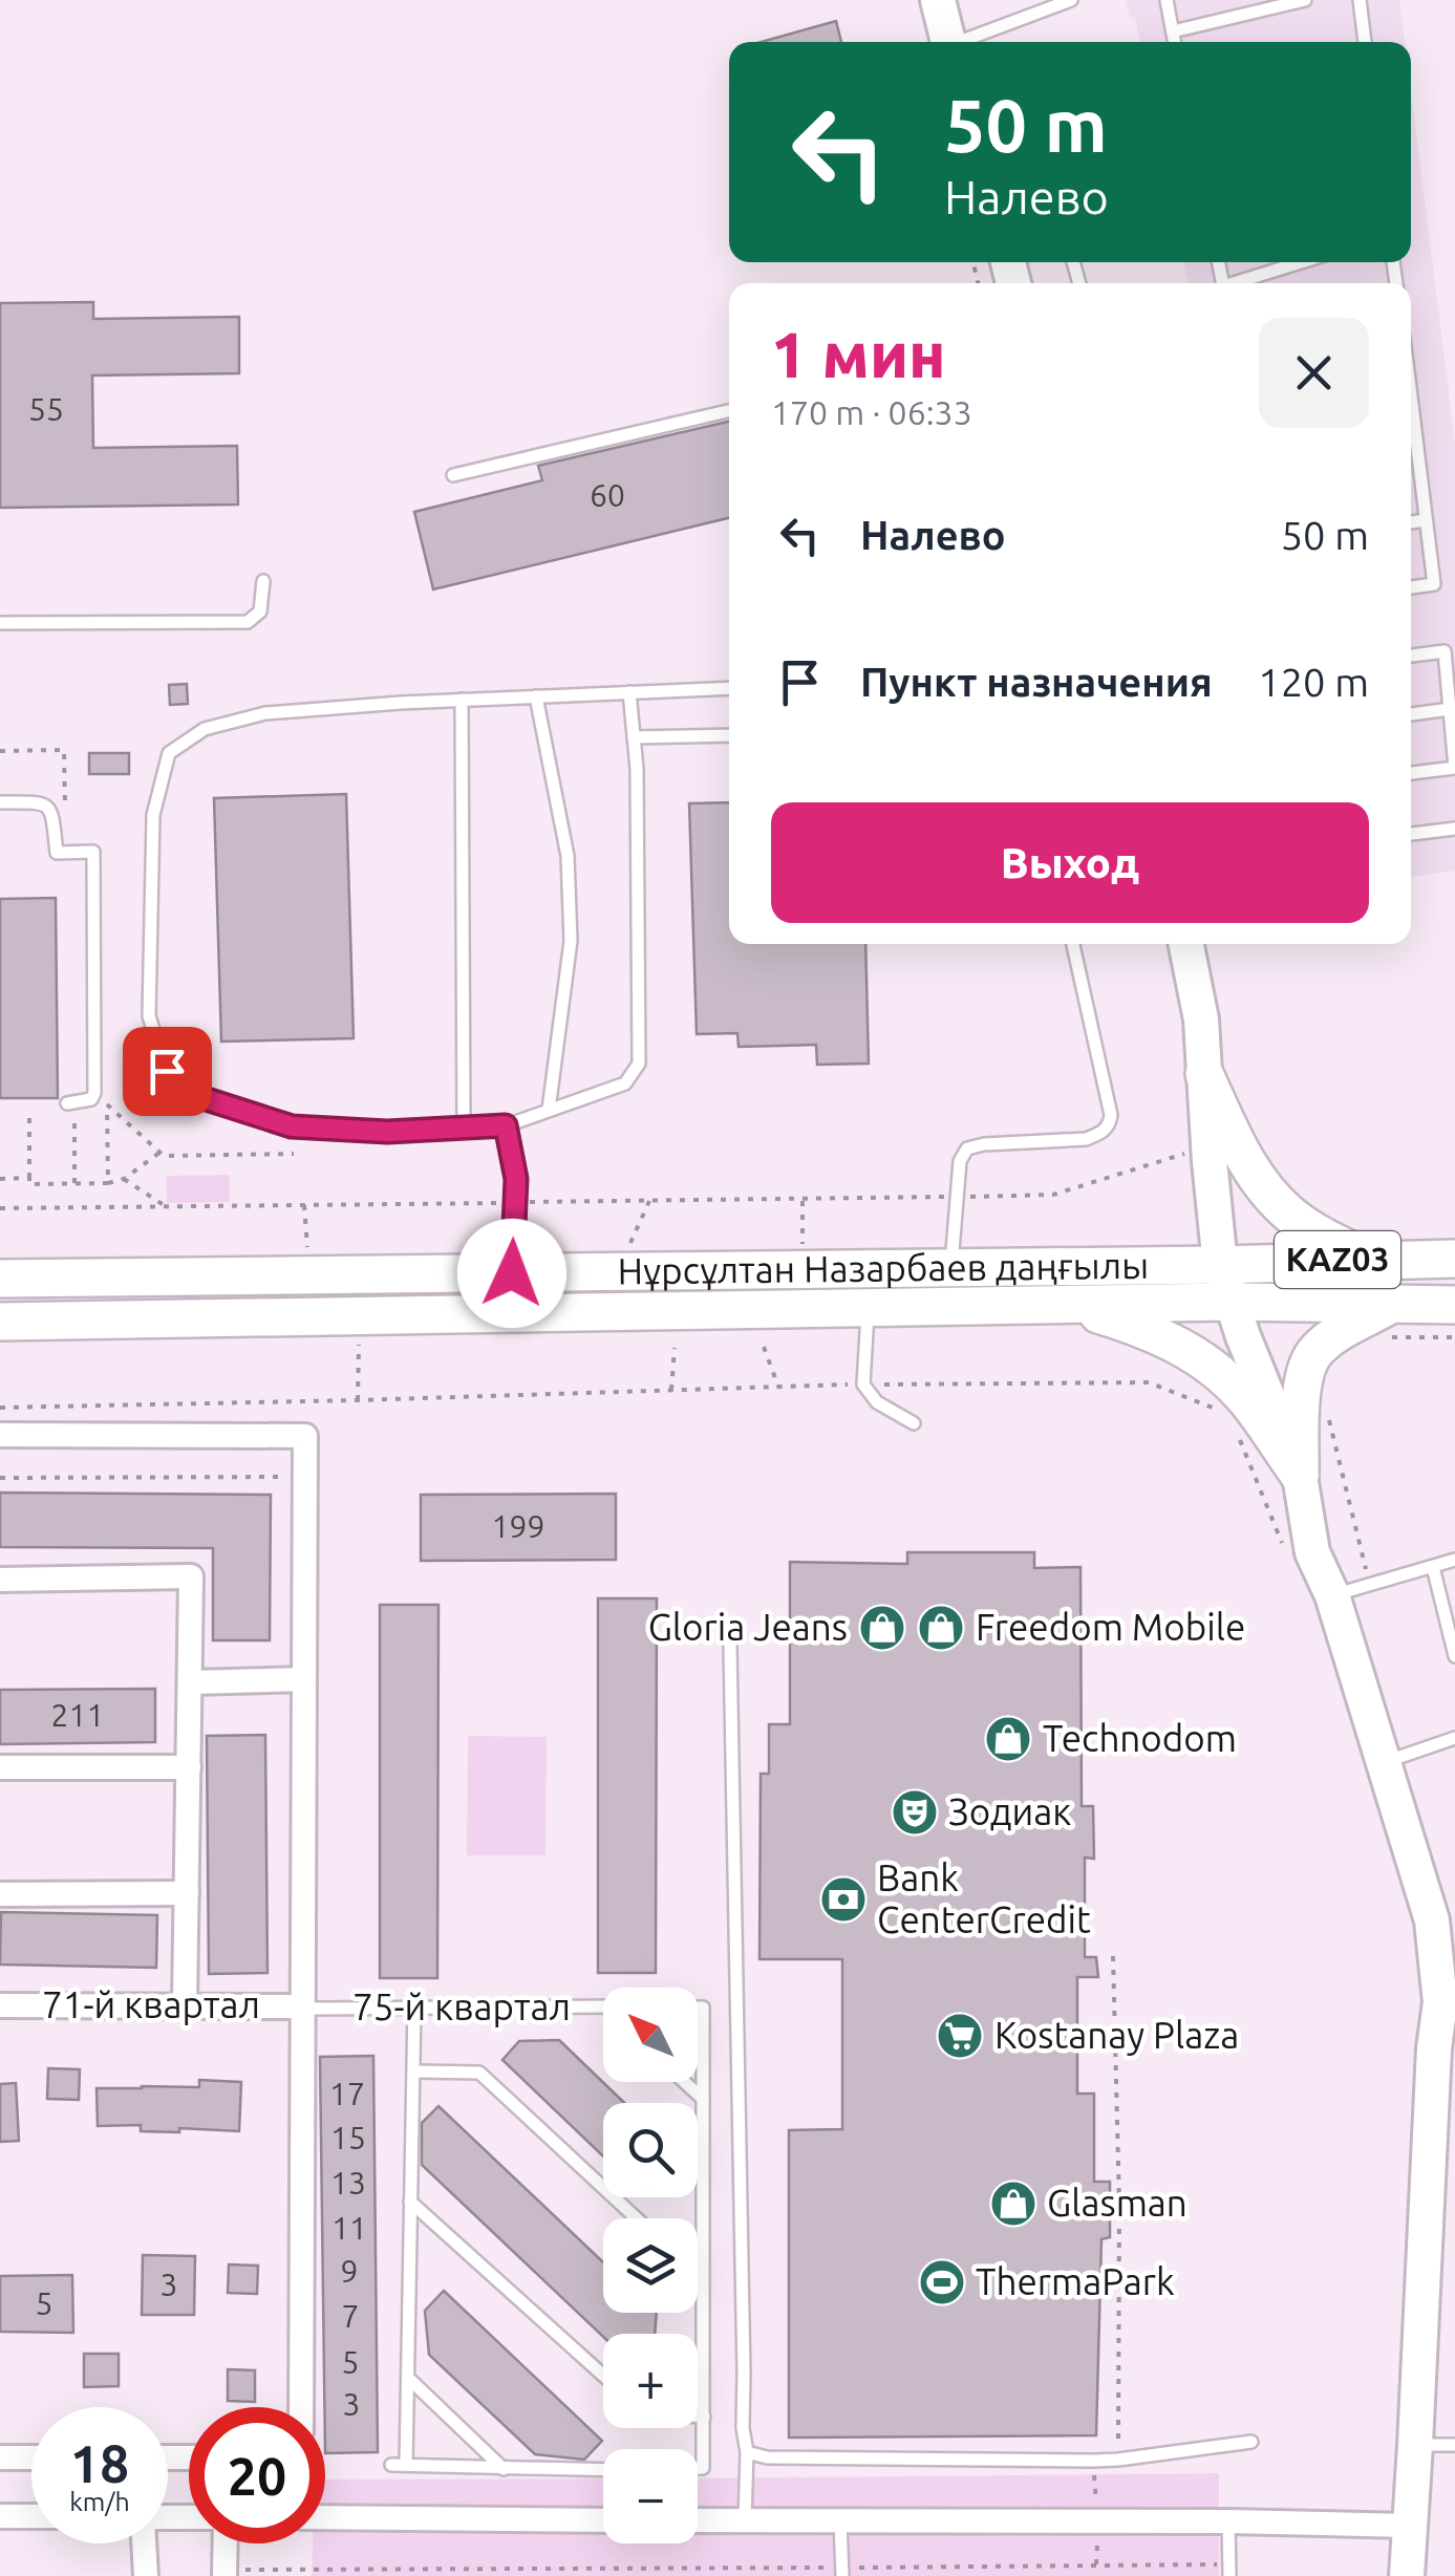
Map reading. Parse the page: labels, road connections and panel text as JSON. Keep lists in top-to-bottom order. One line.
{"streets":{"main road":["KАZ03","Нұрсұлтан Назарбаев даңғылы"],"street":["71-й квартал"],"lane":["75-й квартал"]},"crossings":[["KАZ03","Нұрсұлтан Назарбаев даңғылы"],["71-й квартал","75-й квартал"]],"places":{"shop":["Gloria Jeans","Freedom Mobile","Technodom","Glasman"],"theatre":["Зодиак"],"bank":["Bank CenterCredit"],"supermarket":["Kostanay Plaza"],"sports":["ThermaPark"]},"house_numbers":["55","60","199","211","17","15","13","11","9","3","5","7","5","3"],"north":"top left","page":{"turn":["50 m","Налево"],"heading":["1 мин","170 m · 06:33"],"list":[{"name":"Налево","value":"50 m"},{"name":"Пункт назначения","value":"120 m"}],"buttons":"Выход","map_buttons":["+","−"],"speed":"18 km/h","limit":"20"}}
